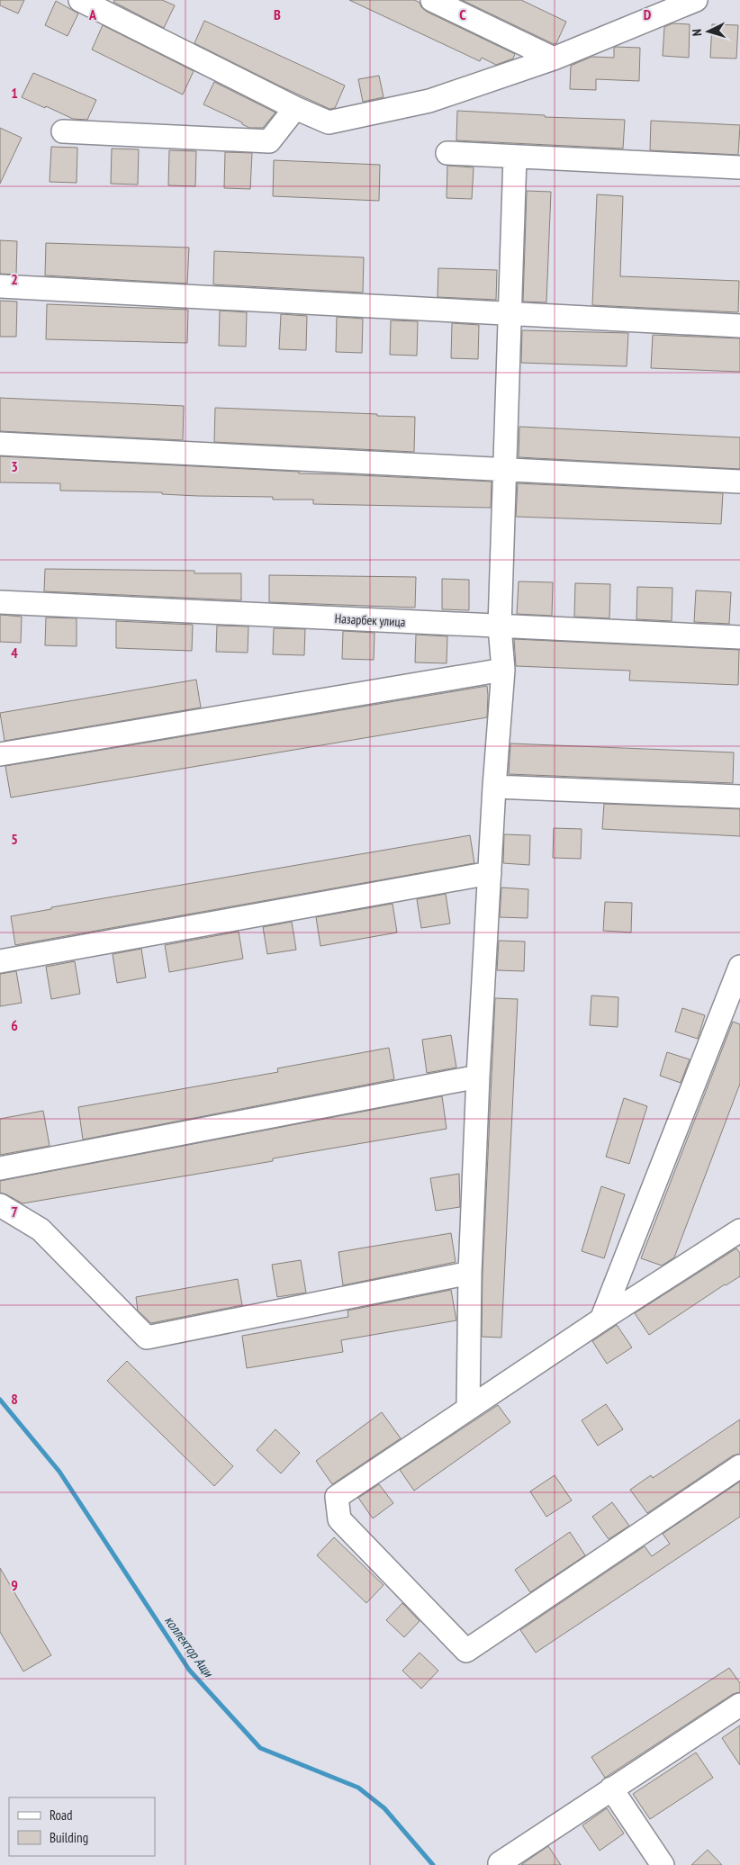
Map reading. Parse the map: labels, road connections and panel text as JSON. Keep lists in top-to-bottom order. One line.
{"streets":{"street":["Назарбек улица"]},"water":["коллектор Ащи"],"legend":["Road","Building"],"north":"left","grid":{"columns":["A","B","C","D"],"rows":["1","2","3","4","5","6","7","8","9"]}}
